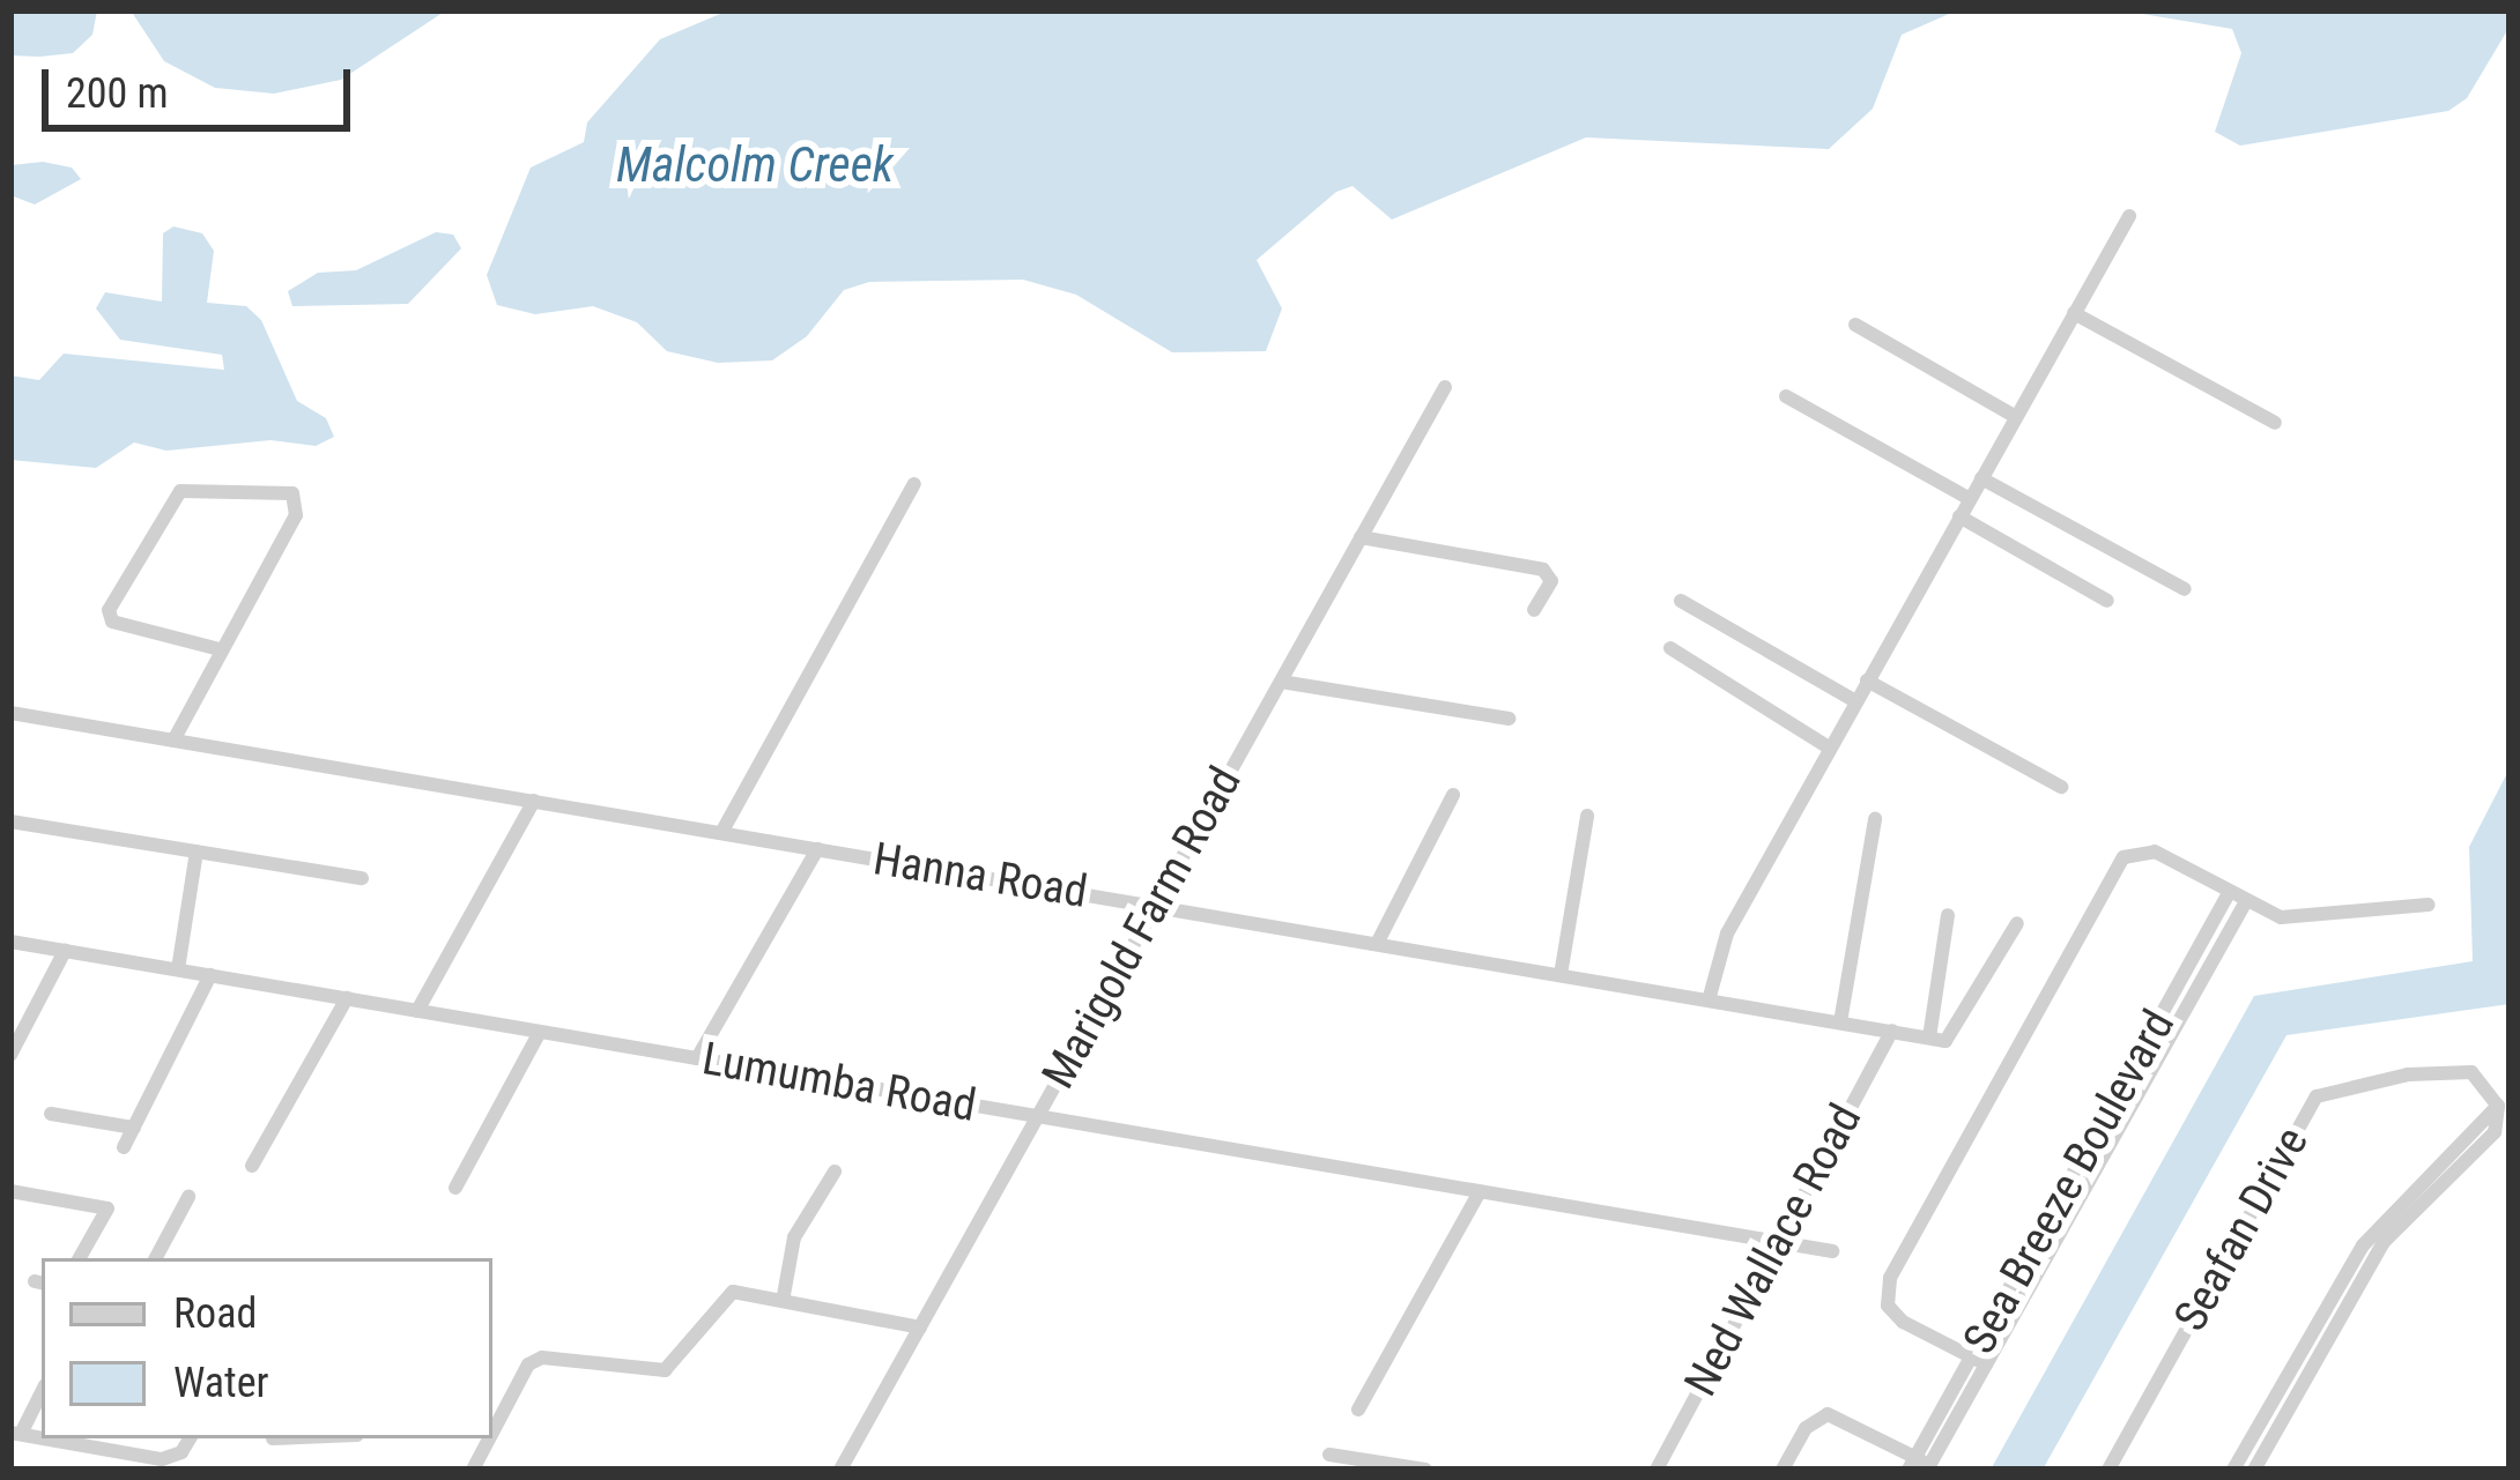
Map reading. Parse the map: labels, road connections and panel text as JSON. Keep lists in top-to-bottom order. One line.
{"streets":{"street":["Hanna Road","Marigold Farm Road","Lumumba Road","Sea Breeze Boulevard","Seafan Drive","Ned Wallace Road"]},"crossings":[["Hanna Road","Marigold Farm Road"],["Hanna Road","Ned Wallace Road"],["Marigold Farm Road","Lumumba Road"],["Lumumba Road","Ned Wallace Road"]],"water":["Malcolm Creek"],"legend":["Road","Water"],"scale_bar":"200 m"}
